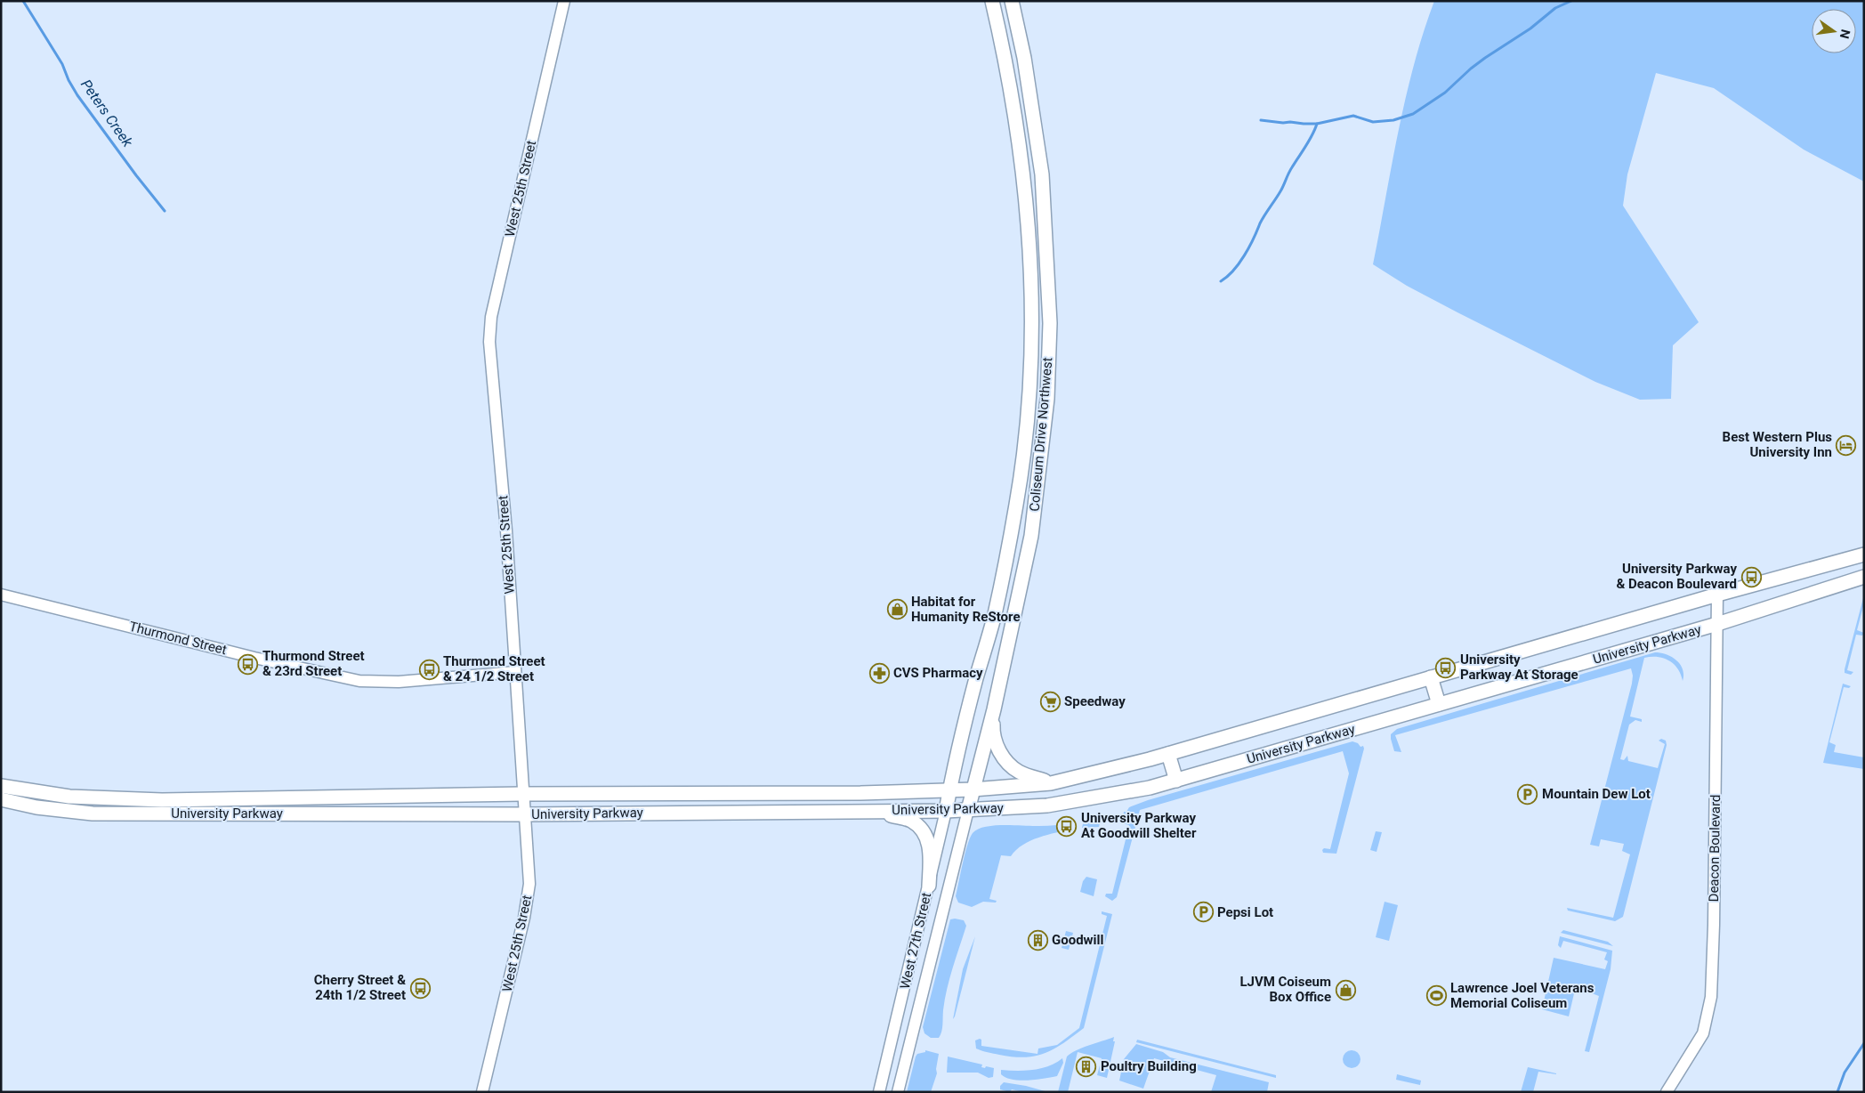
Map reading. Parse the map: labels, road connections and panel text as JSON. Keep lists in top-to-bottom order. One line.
{"streets":{"main road":["Coliseum Drive Northwest","University Parkway","West 27th Street"],"street":["West 25th Street","Thurmond Street","Deacon Boulevard"]},"crossings":[["West 25th Street","Thurmond Street"],["West 25th Street","University Parkway"],["Coliseum Drive Northwest","University Parkway"],["Coliseum Drive Northwest","West 27th Street"],["University Parkway","Deacon Boulevard"],["University Parkway","West 27th Street"]],"water":["Peters Creek"],"places":{"hotel":["Best Western Plus University Inn"],"bus stop":["University Parkway & Deacon Boulevard","Thurmond Street & 23rd Street","University Parkway At Storage","Thurmond Street & 24 1/2 Street","University Parkway At Goodwill Shelter","Cherry Street & 24th 1/2 Street"],"shop":["Habitat for Humanity ReStore","LJVM Coiseum Box Office"],"pharmacy":["CVS Pharmacy"],"supermarket":["Speedway"],"parking":["Mountain Dew Lot","Pepsi Lot"],"building":["Goodwill","Poultry Building"],"sports":["Lawrence Joel Veterans Memorial Coliseum"]},"north":"right"}
